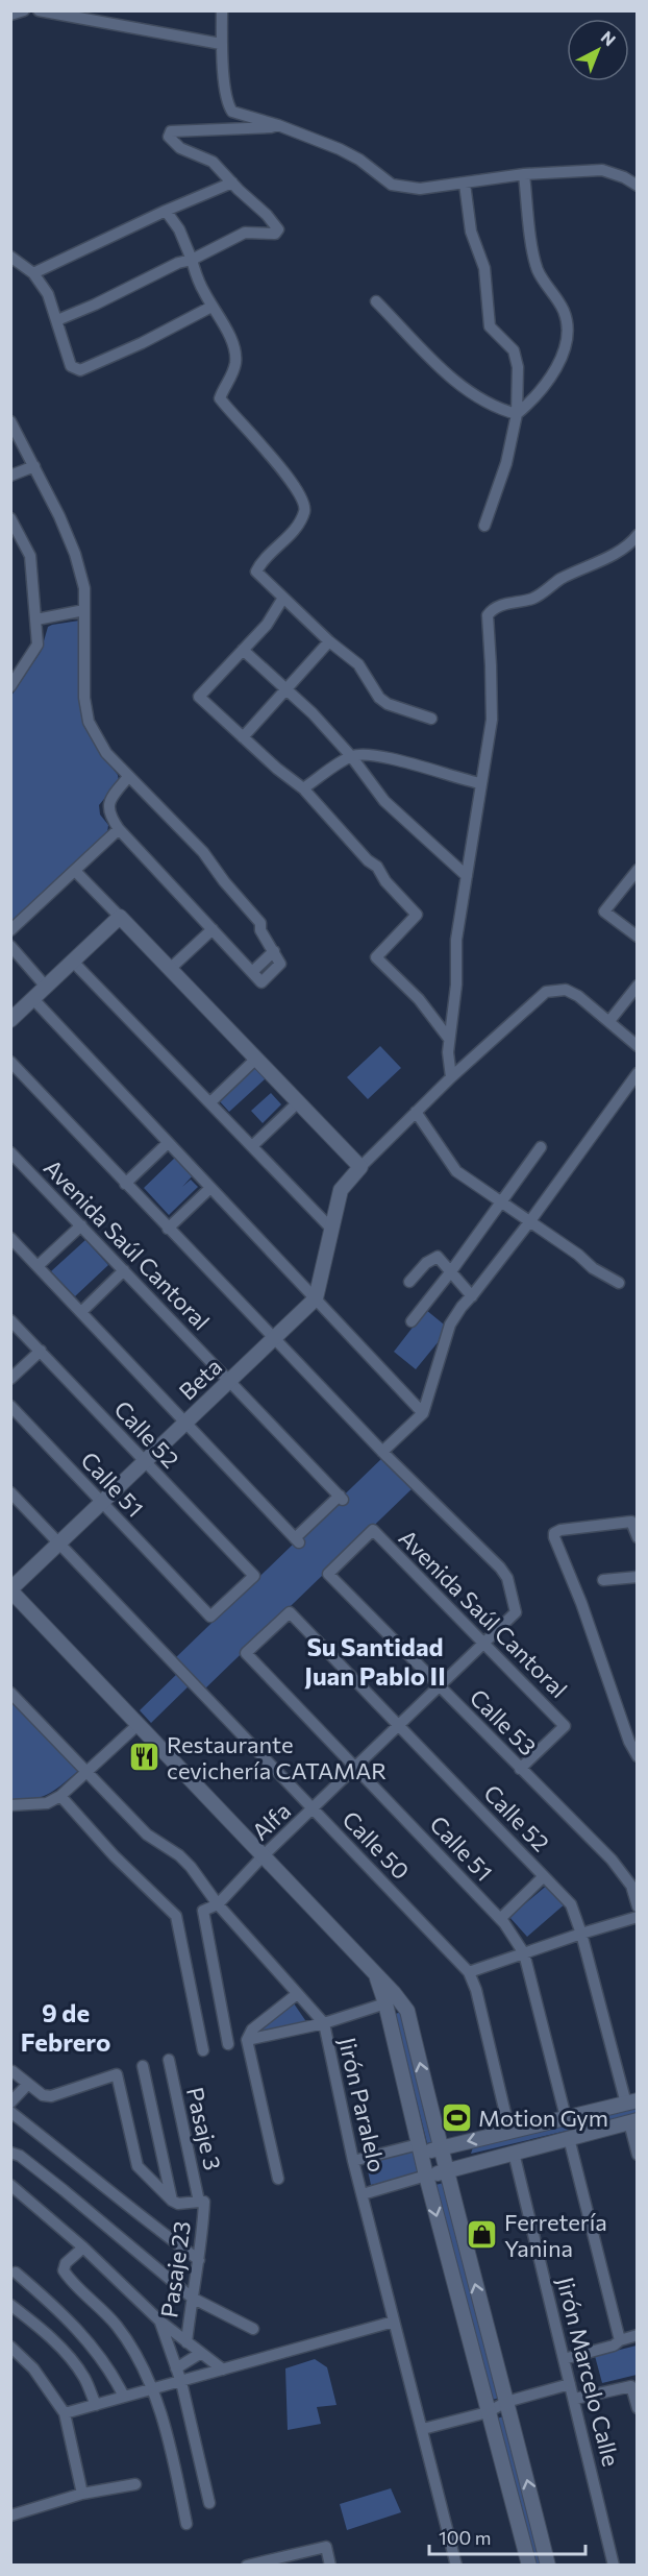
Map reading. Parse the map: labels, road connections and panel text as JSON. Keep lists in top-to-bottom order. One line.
{"streets":{"street":["Avenida Saúl Cantoral","Beta","Calle 52","Calle 51","Calle 53","Alfa","Calle 50","Jirón Paralelo","Pasaje 3","Pasaje 23","Jirón Marcelo Calle"]},"crossings":[["Avenida Saúl Cantoral","Beta"],["Avenida Saúl Cantoral","Calle 53"],["Avenida Saúl Cantoral","Alfa"],["Beta","Calle 52"],["Beta","Calle 51"],["Beta","Calle 50"],["Calle 52","Calle 51"],["Calle 52","Alfa"],["Calle 51","Alfa"],["Calle 53","Alfa"],["Alfa","Calle 50"],["Alfa","Jirón Paralelo"],["Pasaje 3","Pasaje 23"]],"districts":["Su Santidad Juan Pablo II","9 de Febrero"],"places":{"restaurant":["Restaurante cevichería CATAMAR"],"sports":["Motion Gym"],"shop":["Ferretería Yanina"]},"scale_bar":"100 m","north":"top right"}
